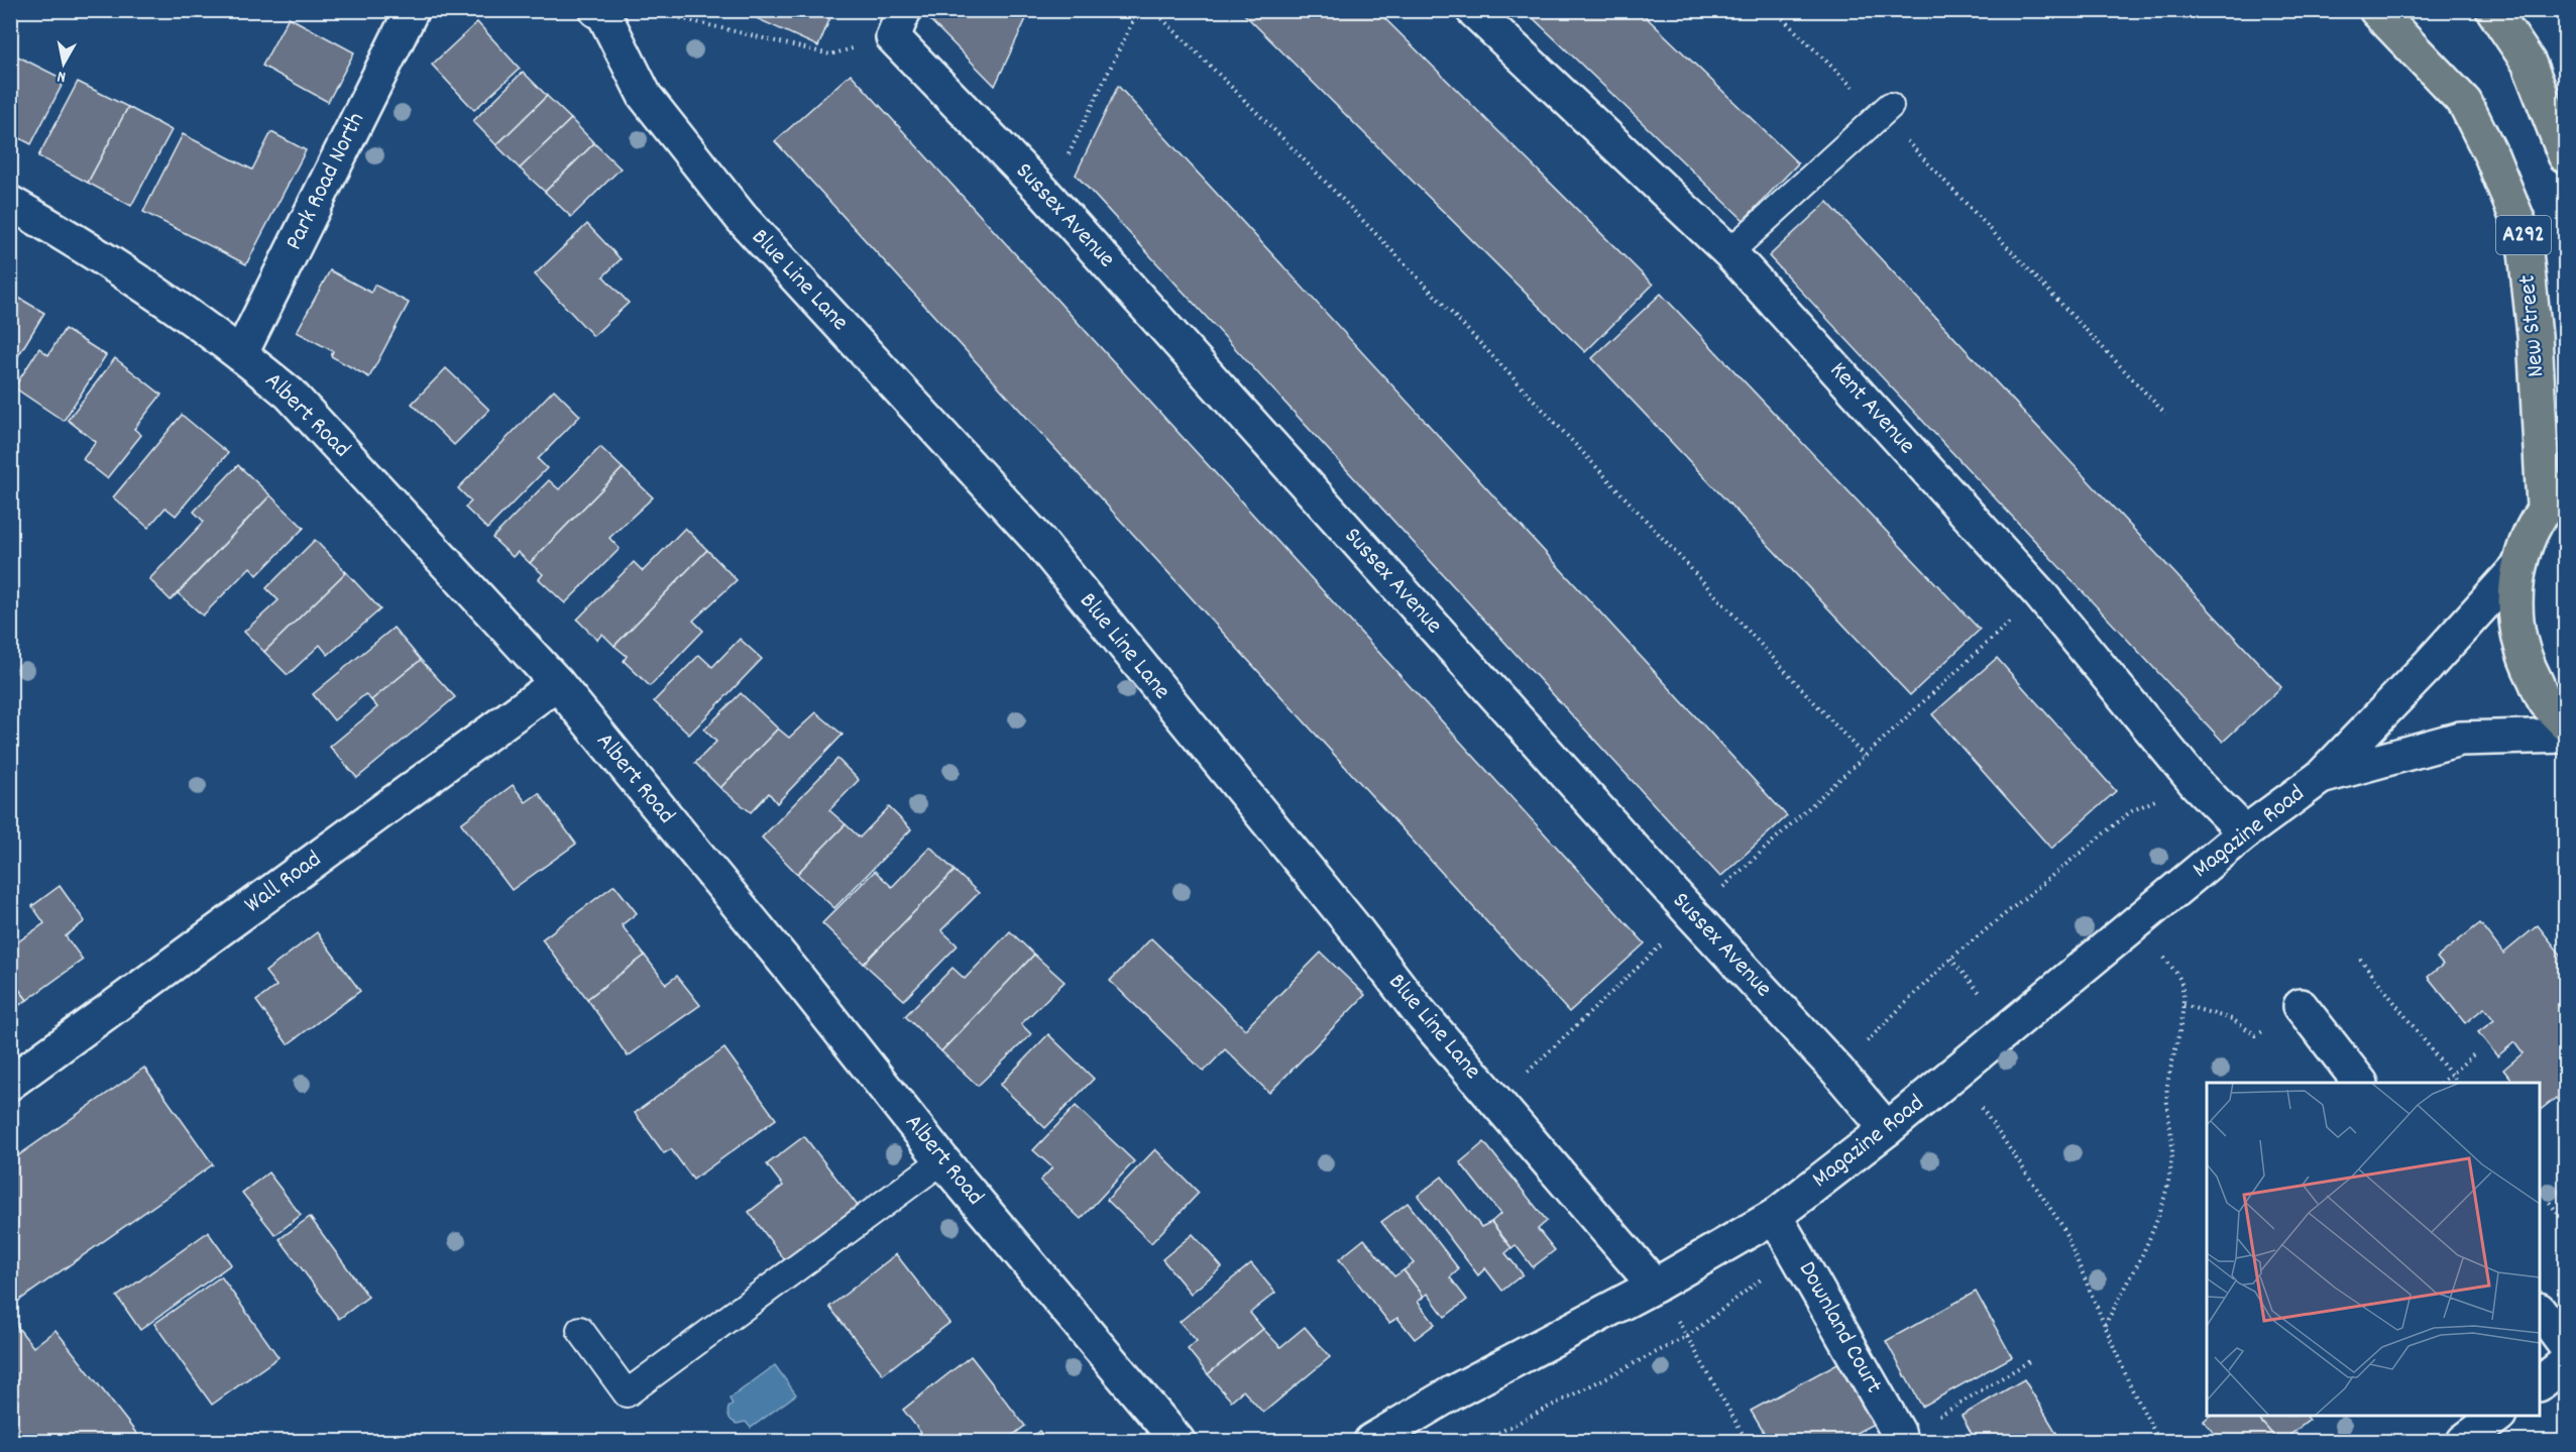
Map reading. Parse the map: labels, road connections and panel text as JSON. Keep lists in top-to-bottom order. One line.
{"streets":{"main road":["A292","New Street"],"street":["Park Road North","Sussex Avenue","Blue Line Lane","Kent Avenue","Albert Road","Magazine Road","Wall Road","Downland Court"]},"crossings":[["Park Road North","Albert Road"],["Sussex Avenue","Magazine Road"],["Blue Line Lane","Magazine Road"],["Kent Avenue","Magazine Road"],["Albert Road","Wall Road"],["Magazine Road","Downland Court"]],"north":"bottom"}
